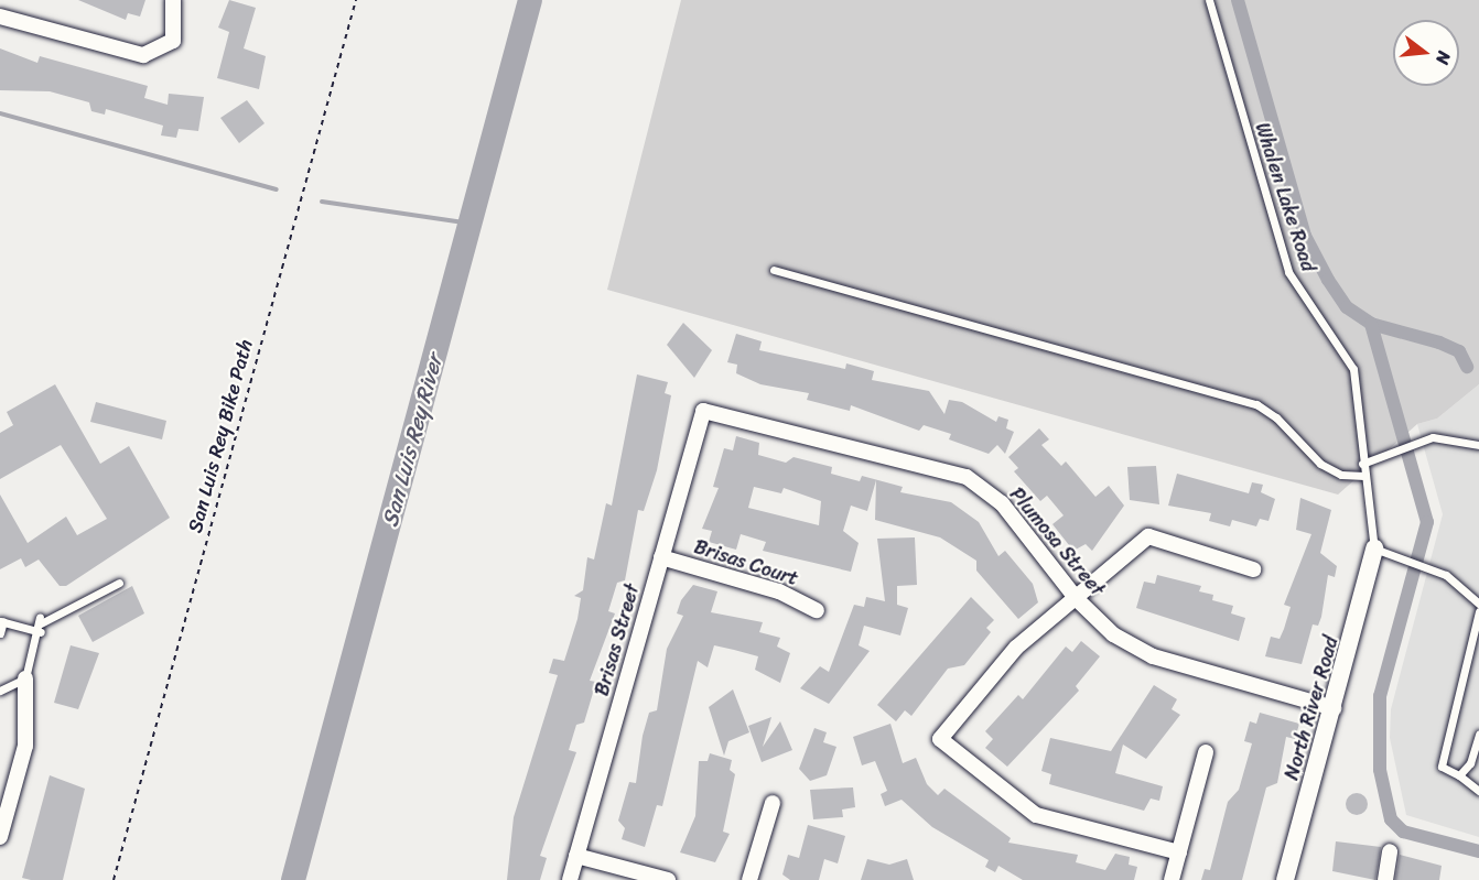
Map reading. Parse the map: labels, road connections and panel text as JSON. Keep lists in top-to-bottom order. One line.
{"streets":{"street":["Plumosa Street","Brisas Court","Brisas Street","North River Road"],"lane":["Whalen Lake Road"],"path":["San Luis Rey Bike Path"]},"crossings":[["Whalen Lake Road","North River Road"],["Plumosa Street","Brisas Street"],["Plumosa Street","North River Road"],["Brisas Court","Brisas Street"]],"water":["San Luis Rey River"],"north":"right"}
